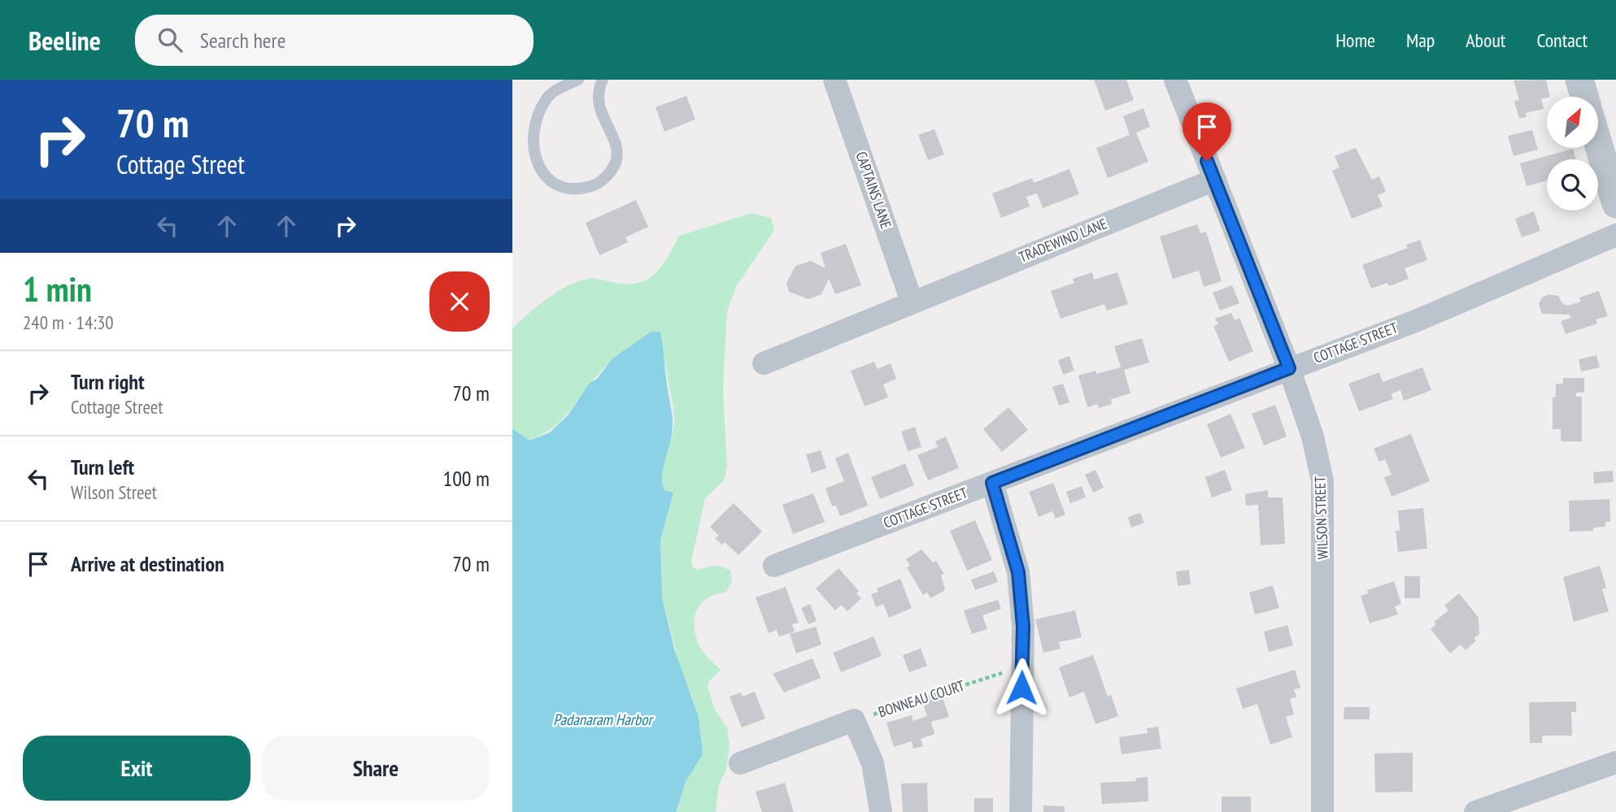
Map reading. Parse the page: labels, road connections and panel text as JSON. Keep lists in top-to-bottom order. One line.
{"streets":{"street":["CAPTAINS LANE","TRADEWIND LANE","COTTAGE STREET","WILSON STREET"],"path":["BONNEAU COURT"]},"crossings":[["CAPTAINS LANE","TRADEWIND LANE"],["TRADEWIND LANE","WILSON STREET"],["COTTAGE STREET","WILSON STREET"]],"water":["Padanaram Harbor"],"north":"top right","page":{"header":"Beeline","search":"Search here","nav":["Home","Map","About","Contact"],"turn":["70 m","Cottage Street"],"heading":["1 min","240 m · 14:30"],"list":[{"name":"Turn right","note":"Cottage Street","value":"70 m"},{"name":"Turn left","note":"Wilson Street","value":"100 m"},{"name":"Arrive at destination","value":"70 m"}],"buttons":["Exit","Share"]}}
